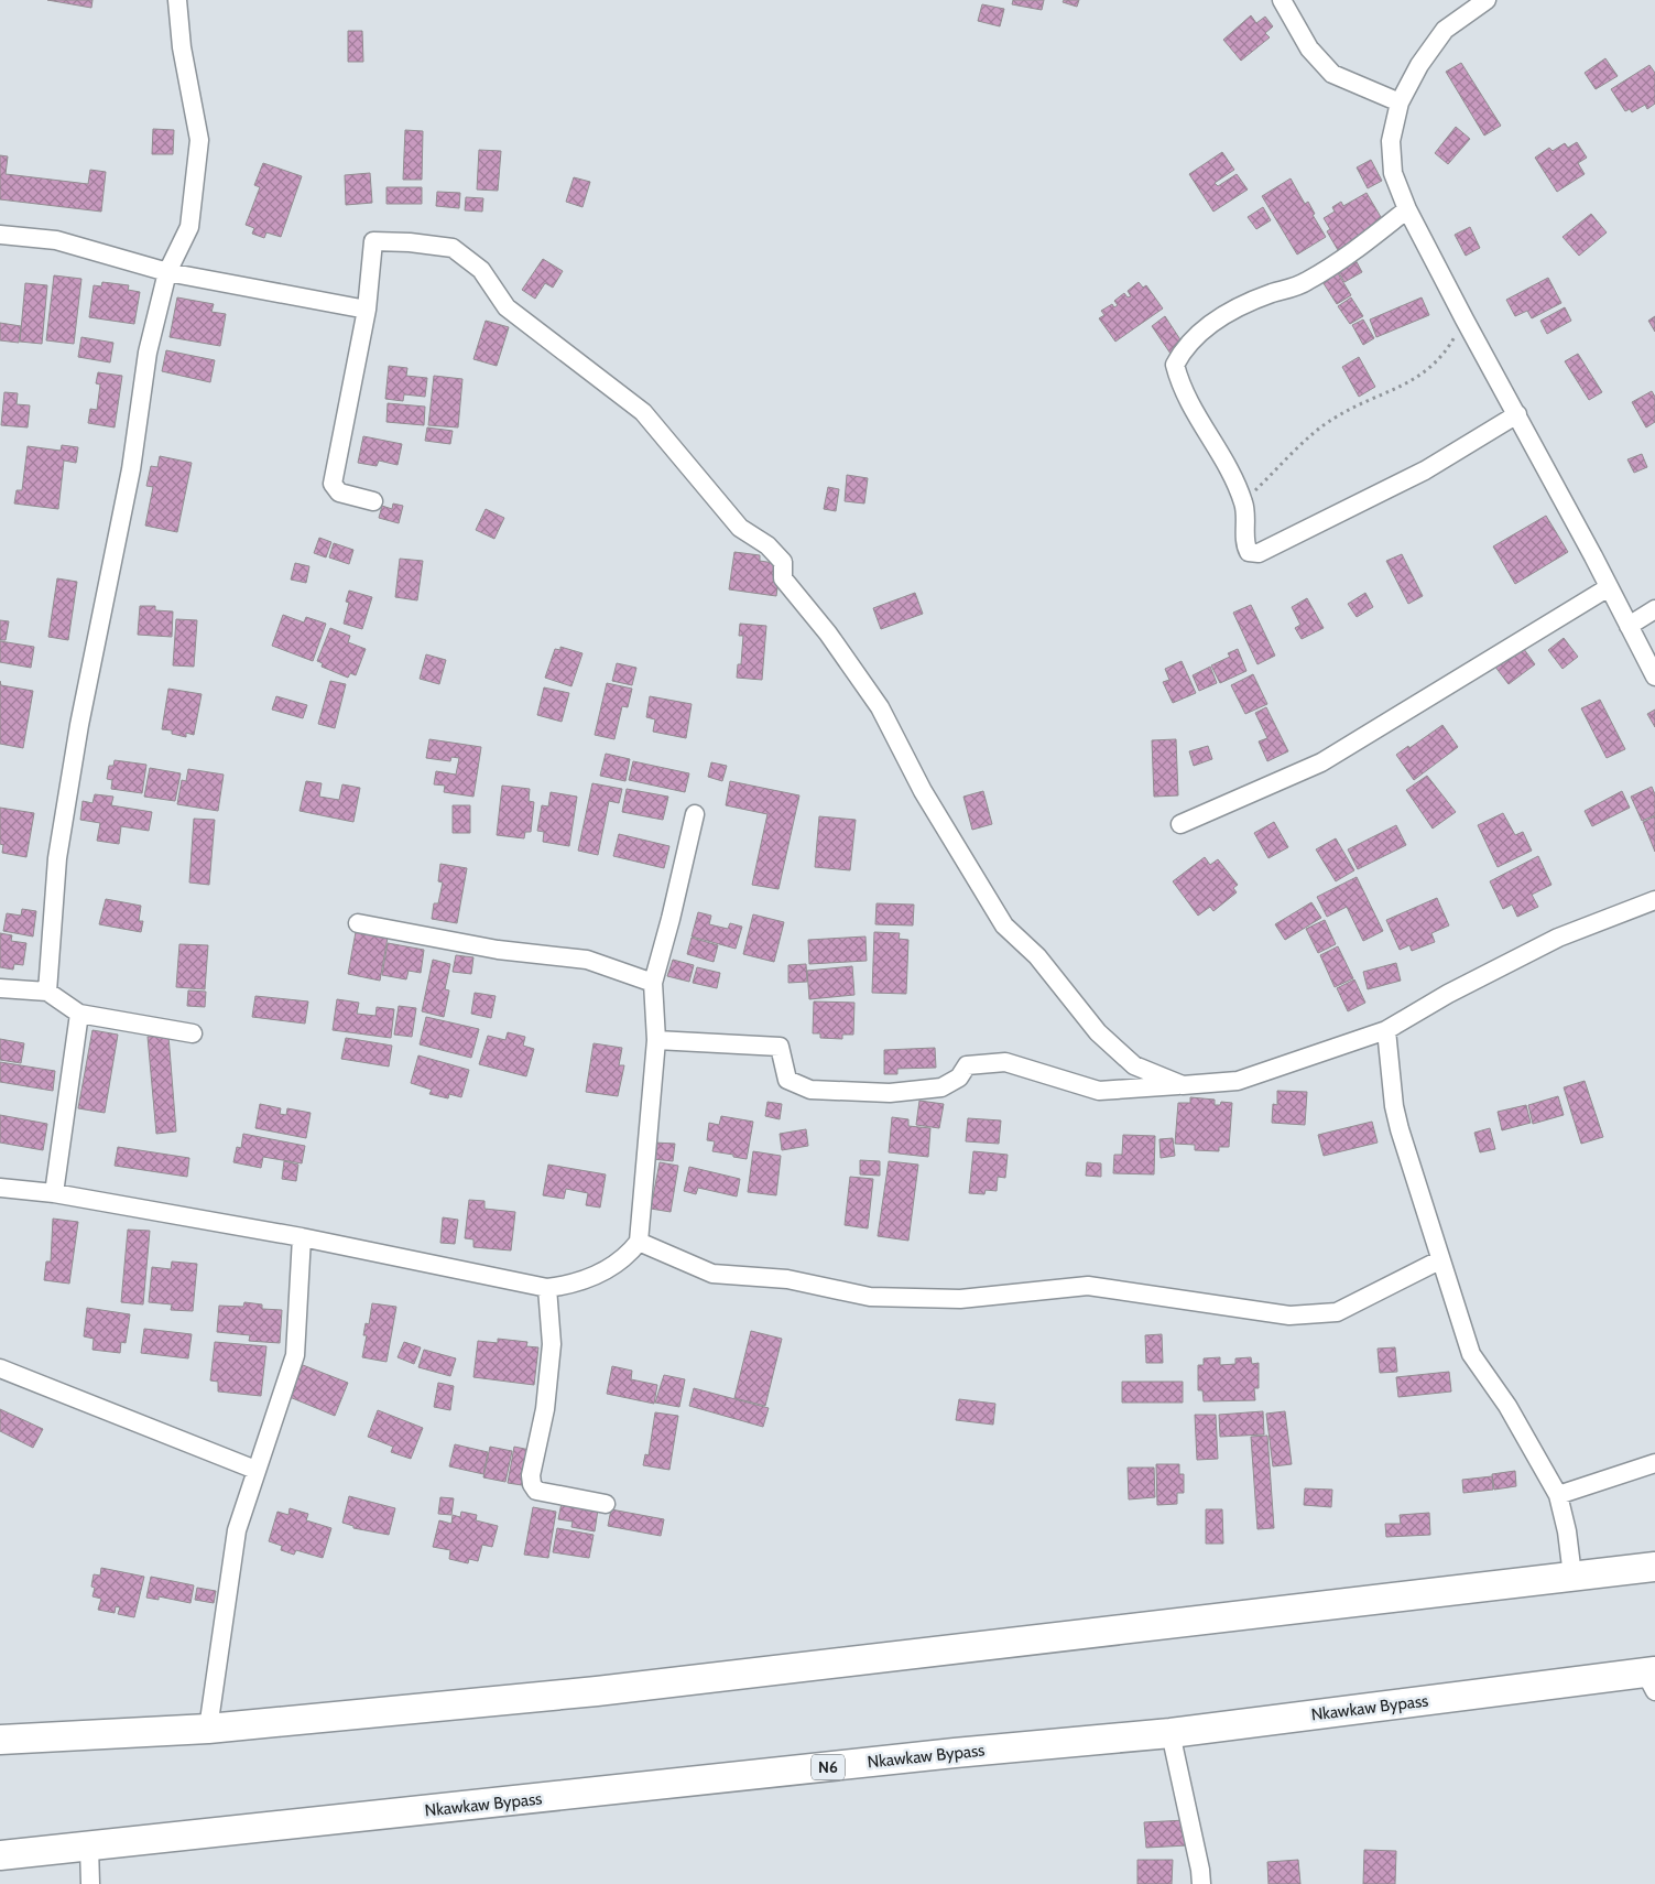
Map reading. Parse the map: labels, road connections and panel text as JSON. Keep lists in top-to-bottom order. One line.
{"streets":{"highway":["Nkawkaw Bypass","N6"]}}
